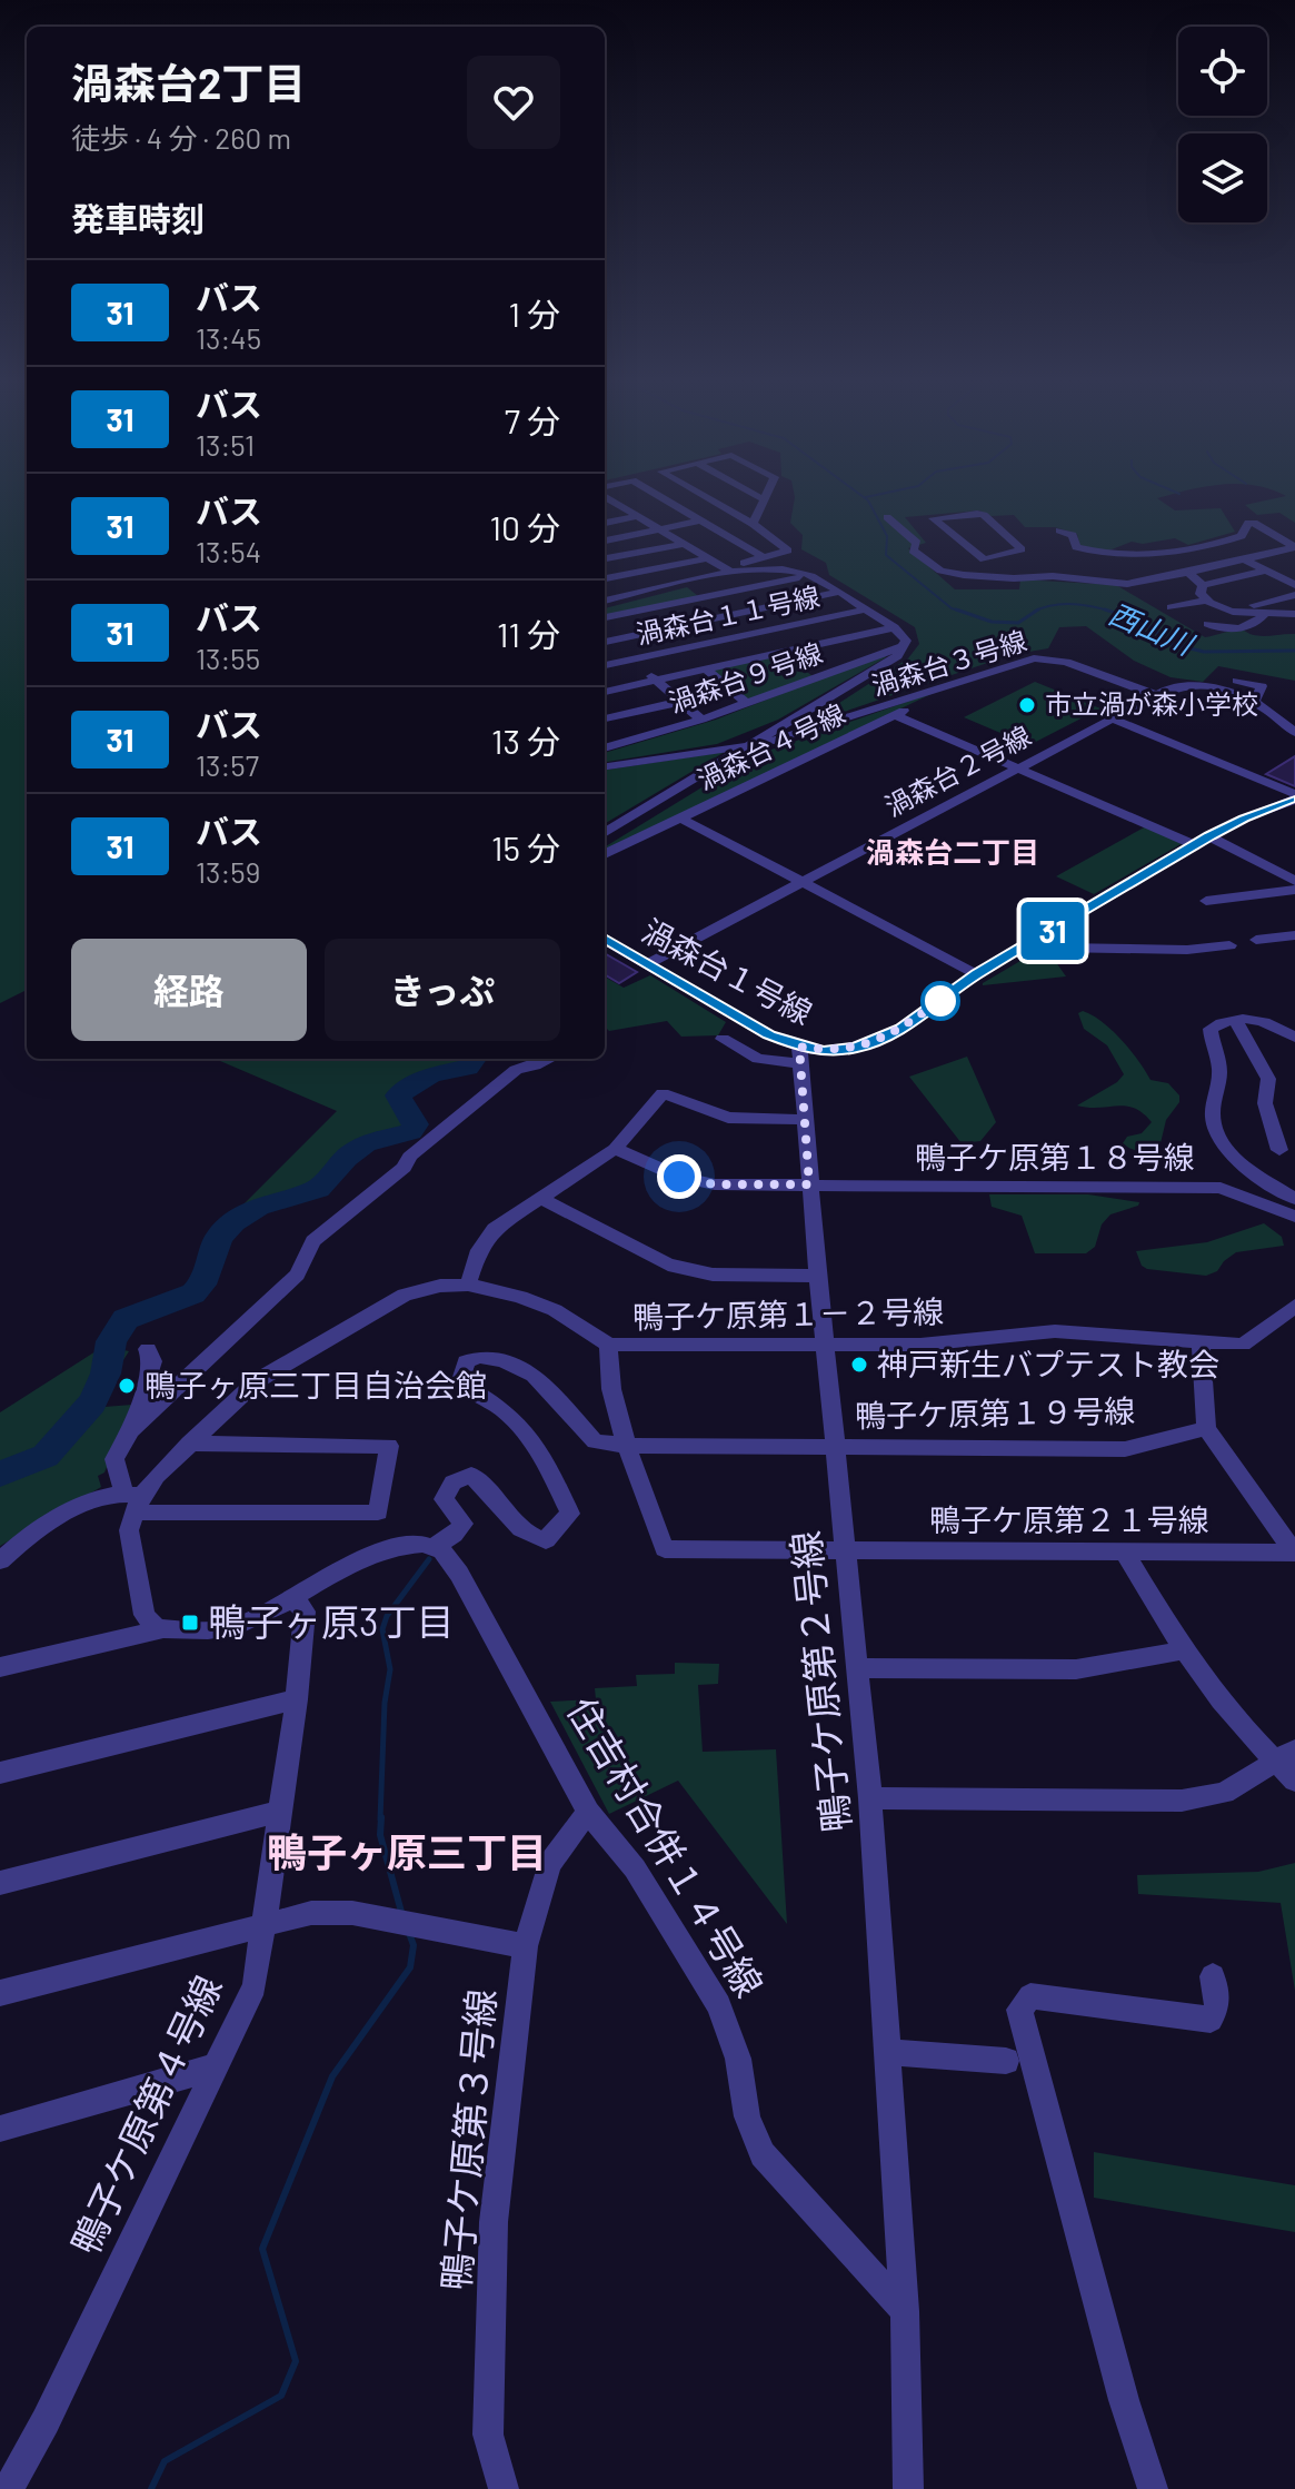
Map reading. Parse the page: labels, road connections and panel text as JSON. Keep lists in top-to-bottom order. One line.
{"streets":{"street":["渦森台１１号線","渦森台３号線","渦森台９号線","渦森台４号線","渦森台２号線","渦森台１号線","鴨子ケ原第１８号線","鴨子ケ原第１－２号線","鴨子ケ原第１９号線","鴨子ケ原第２１号線","鴨子ケ原第２号線","住吉村合併１４号線","鴨子ケ原第４号線","鴨子ケ原第３号線"]},"crossings":[["渦森台３号線","渦森台４号線"],["渦森台３号線","渦森台２号線"],["渦森台２号線","渦森台１号線"],["渦森台１号線","鴨子ケ原第２号線"],["鴨子ケ原第１８号線","鴨子ケ原第２号線"],["鴨子ケ原第１－２号線","鴨子ケ原第２号線"],["鴨子ケ原第１９号線","鴨子ケ原第２１号線"],["鴨子ケ原第１９号線","鴨子ケ原第２号線"],["鴨子ケ原第１９号線","住吉村合併１４号線"],["鴨子ケ原第２１号線","鴨子ケ原第２号線"],["鴨子ケ原第２号線","住吉村合併１４号線"],["住吉村合併１４号線","鴨子ケ原第３号線"]],"districts":["渦森台二丁目","鴨子ヶ原三丁目"],"water":["西山川"],"places":{"other":["市立渦が森小学校","神戸新生バプテスト教会","鴨子ヶ原三丁目自治会館"],"transit":["鴨子ヶ原3丁目"]},"lines":["bus line 31"],"page":{"on_map":"31","heading":[["渦森台2丁目","徒歩 · 4 分 · 260 m"],"発車時刻"],"list":[{"mark":"31","name":"バス","note":"13:45","value":"1 分"},{"mark":"31","name":"バス","note":"13:51","value":"7 分"},{"mark":"31","name":"バス","note":"13:54","value":"10 分"},{"mark":"31","name":"バス","note":"13:55","value":"11 分"},{"mark":"31","name":"バス","note":"13:57","value":"13 分"},{"mark":"31","name":"バス","note":"13:59","value":"15 分"}],"buttons":["経路","きっぷ"]}}
